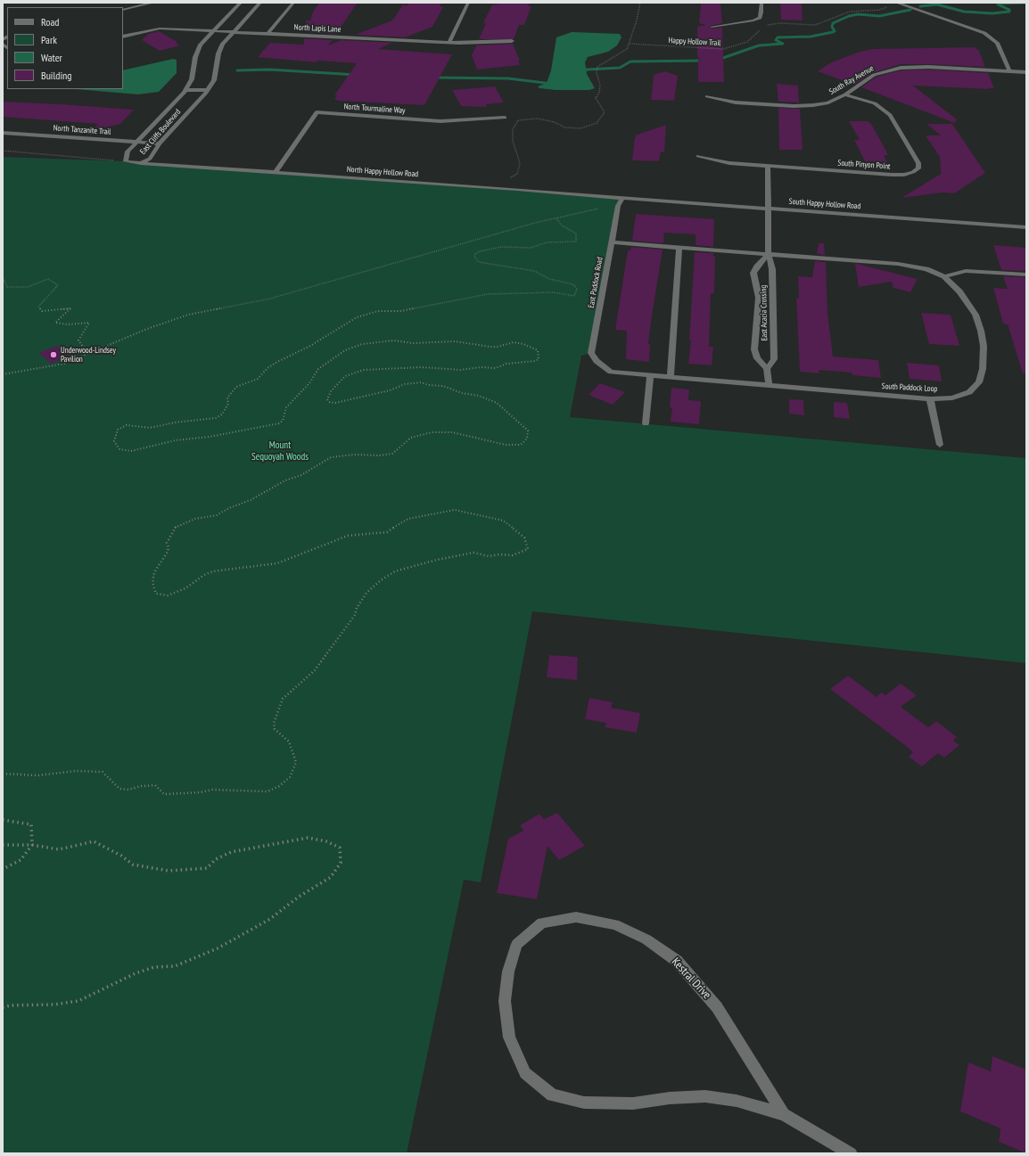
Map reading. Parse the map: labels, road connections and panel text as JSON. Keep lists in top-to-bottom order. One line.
{"streets":{"street":["North Lapis Lane","South Ray Avenue","North Tourmaline Way","North Tanzanite Trail","East Cliffs Boulevard","South Pinyon Point","North Happy Hollow Road","South Happy Hollow Road","East Paddock Road","East Acacia Crossing","South Paddock Loop","Kestral Drive"],"path":["Happy Hollow Trail"]},"crossings":[["North Lapis Lane","East Cliffs Boulevard"],["South Ray Avenue","South Pinyon Point"],["North Tourmaline Way","North Happy Hollow Road"],["North Tanzanite Trail","East Cliffs Boulevard"],["East Cliffs Boulevard","North Happy Hollow Road"],["South Pinyon Point","East Acacia Crossing"],["North Happy Hollow Road","South Happy Hollow Road"],["North Happy Hollow Road","East Paddock Road"],["South Happy Hollow Road","East Paddock Road"],["South Happy Hollow Road","East Acacia Crossing"],["East Paddock Road","South Paddock Loop"],["East Acacia Crossing","South Paddock Loop"]],"parks":["Mount Sequoyah Woods"],"places":["Underwood-Lindsey Pavilion"],"legend":["Road","Park","Water","Building"]}
